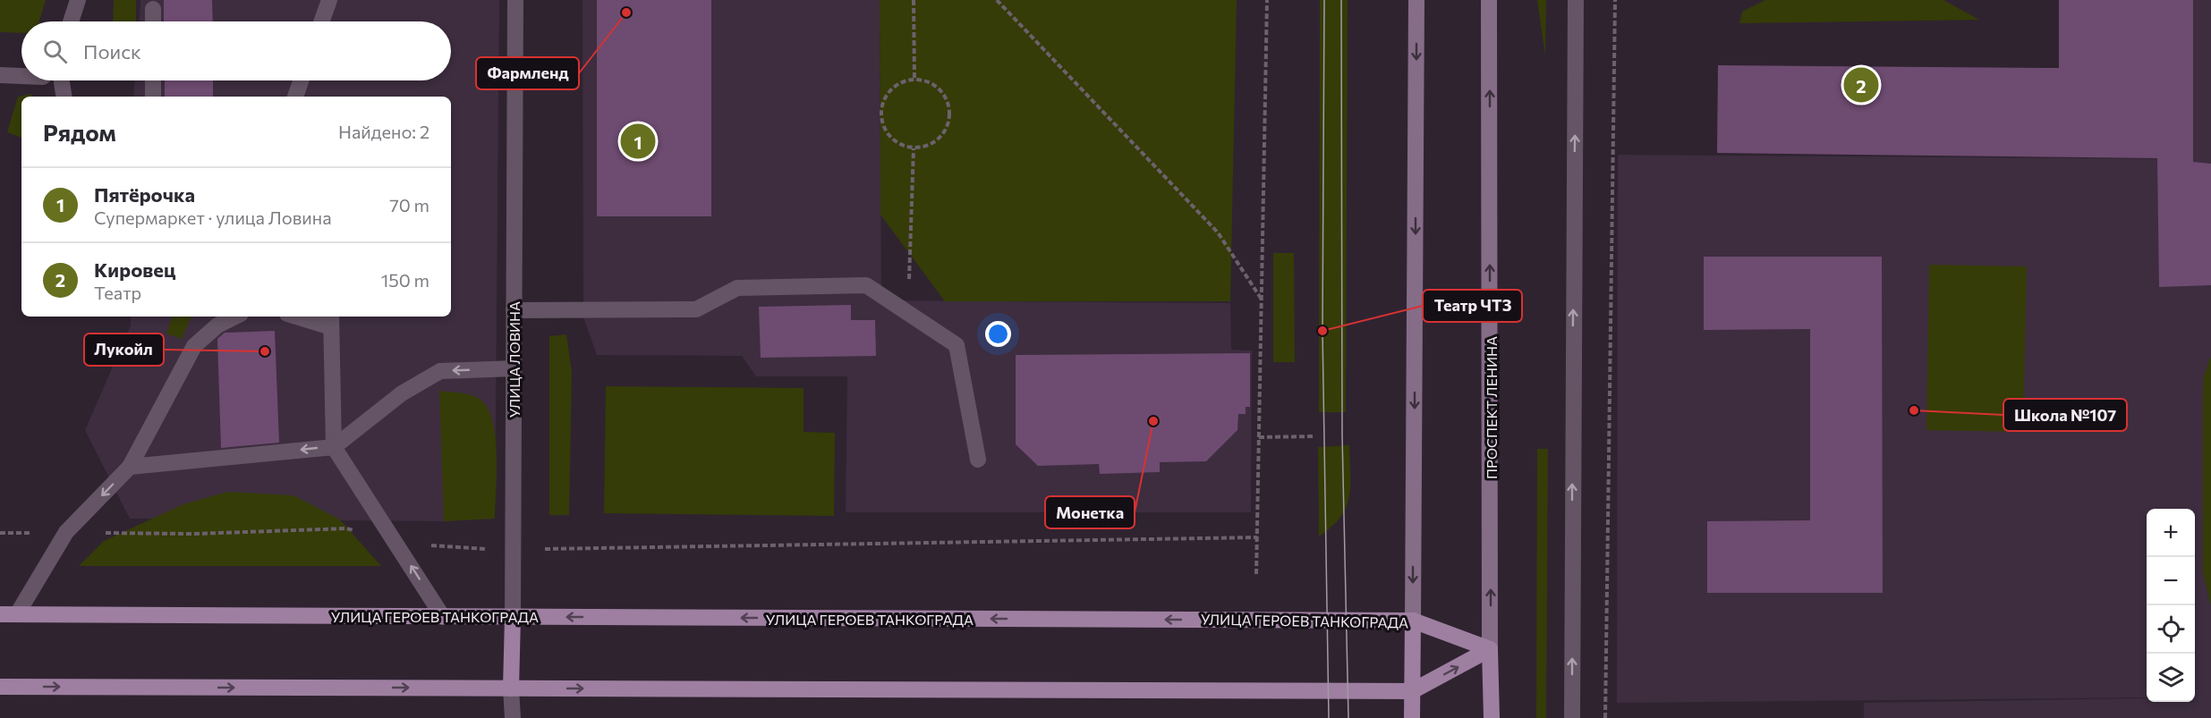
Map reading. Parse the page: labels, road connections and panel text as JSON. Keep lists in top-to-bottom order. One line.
{"streets":{"main road":["УЛИЦА ЛОВИНА","ПРОСПЕКТ ЛЕНИНА","УЛИЦА ГЕРОЕВ ТАНКОГРАДА"]},"crossings":[["УЛИЦА ЛОВИНА","УЛИЦА ГЕРОЕВ ТАНКОГРАДА"],["ПРОСПЕКТ ЛЕНИНА","УЛИЦА ГЕРОЕВ ТАНКОГРАДА"]],"places":["Фармленд","Театр ЧТЗ","Лукойл","Школа №107","Монетка"],"page":{"search":"Поиск","pins":["2","1"],"heading":["Рядом","Найдено: 2"],"list":[{"mark":"1","name":"Пятёрочка","note":"Супермаркет · улица Ловина","value":"70 m"},{"mark":"2","name":"Кировец","note":"Театр","value":"150 m"}],"map_buttons":["+","−"]}}
